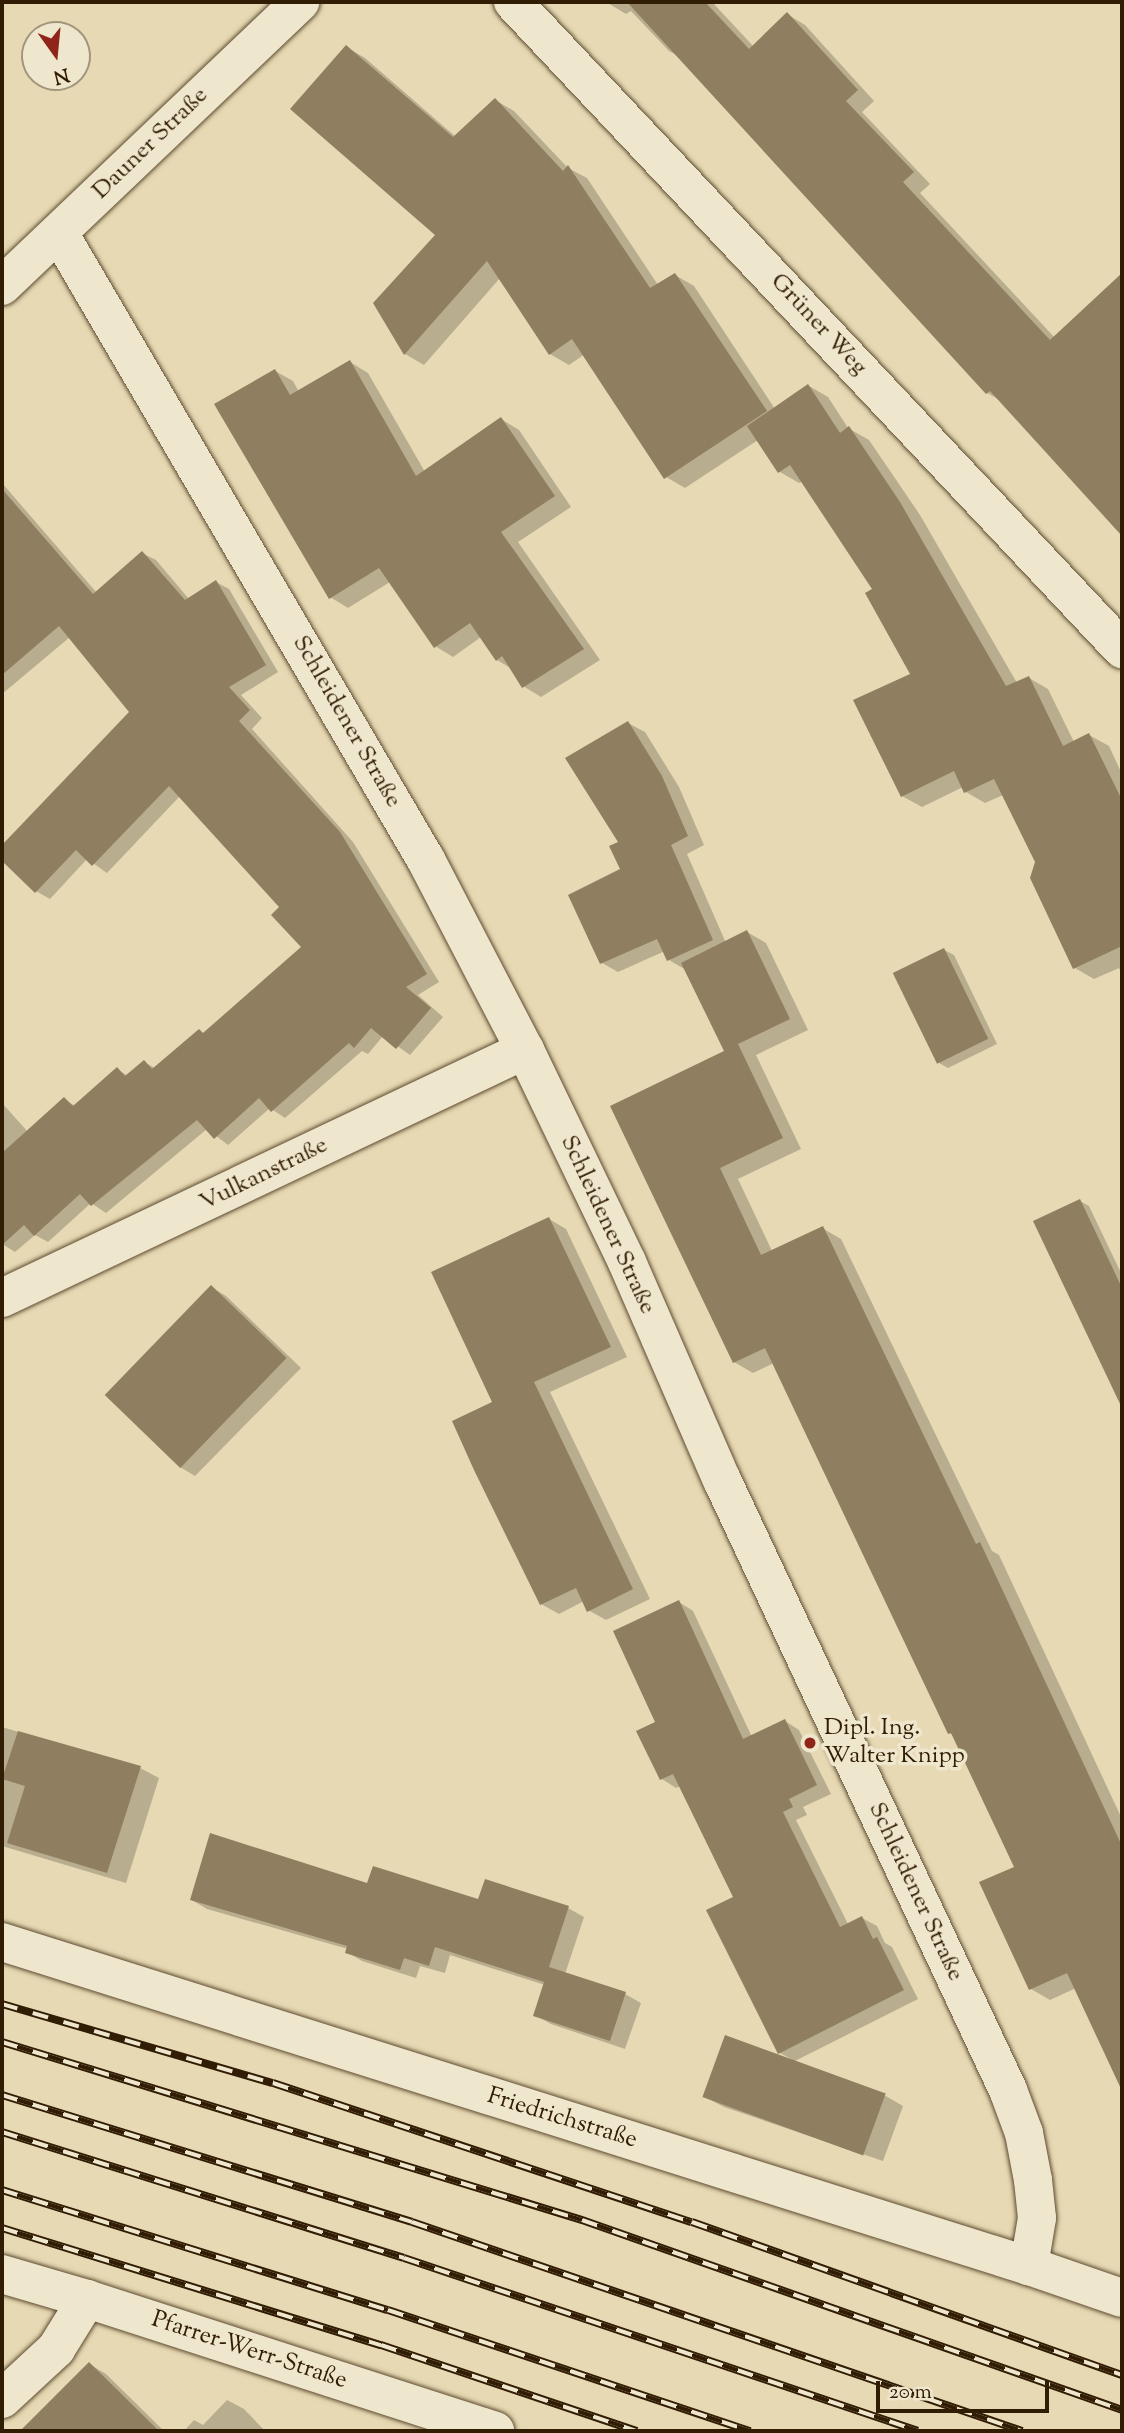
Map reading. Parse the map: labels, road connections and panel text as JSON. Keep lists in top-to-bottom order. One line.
{"streets":{"street":["Dauner Straße","Grüner Weg","Schleidener Straße","Vulkanstraße","Friedrichstraße","Pfarrer-Werr-Straße"]},"crossings":[["Dauner Straße","Schleidener Straße"],["Schleidener Straße","Vulkanstraße"],["Schleidener Straße","Friedrichstraße"]],"places":["Dipl. Ing. Walter Knipp"],"scale_bar":"20 m","north":"bottom"}
